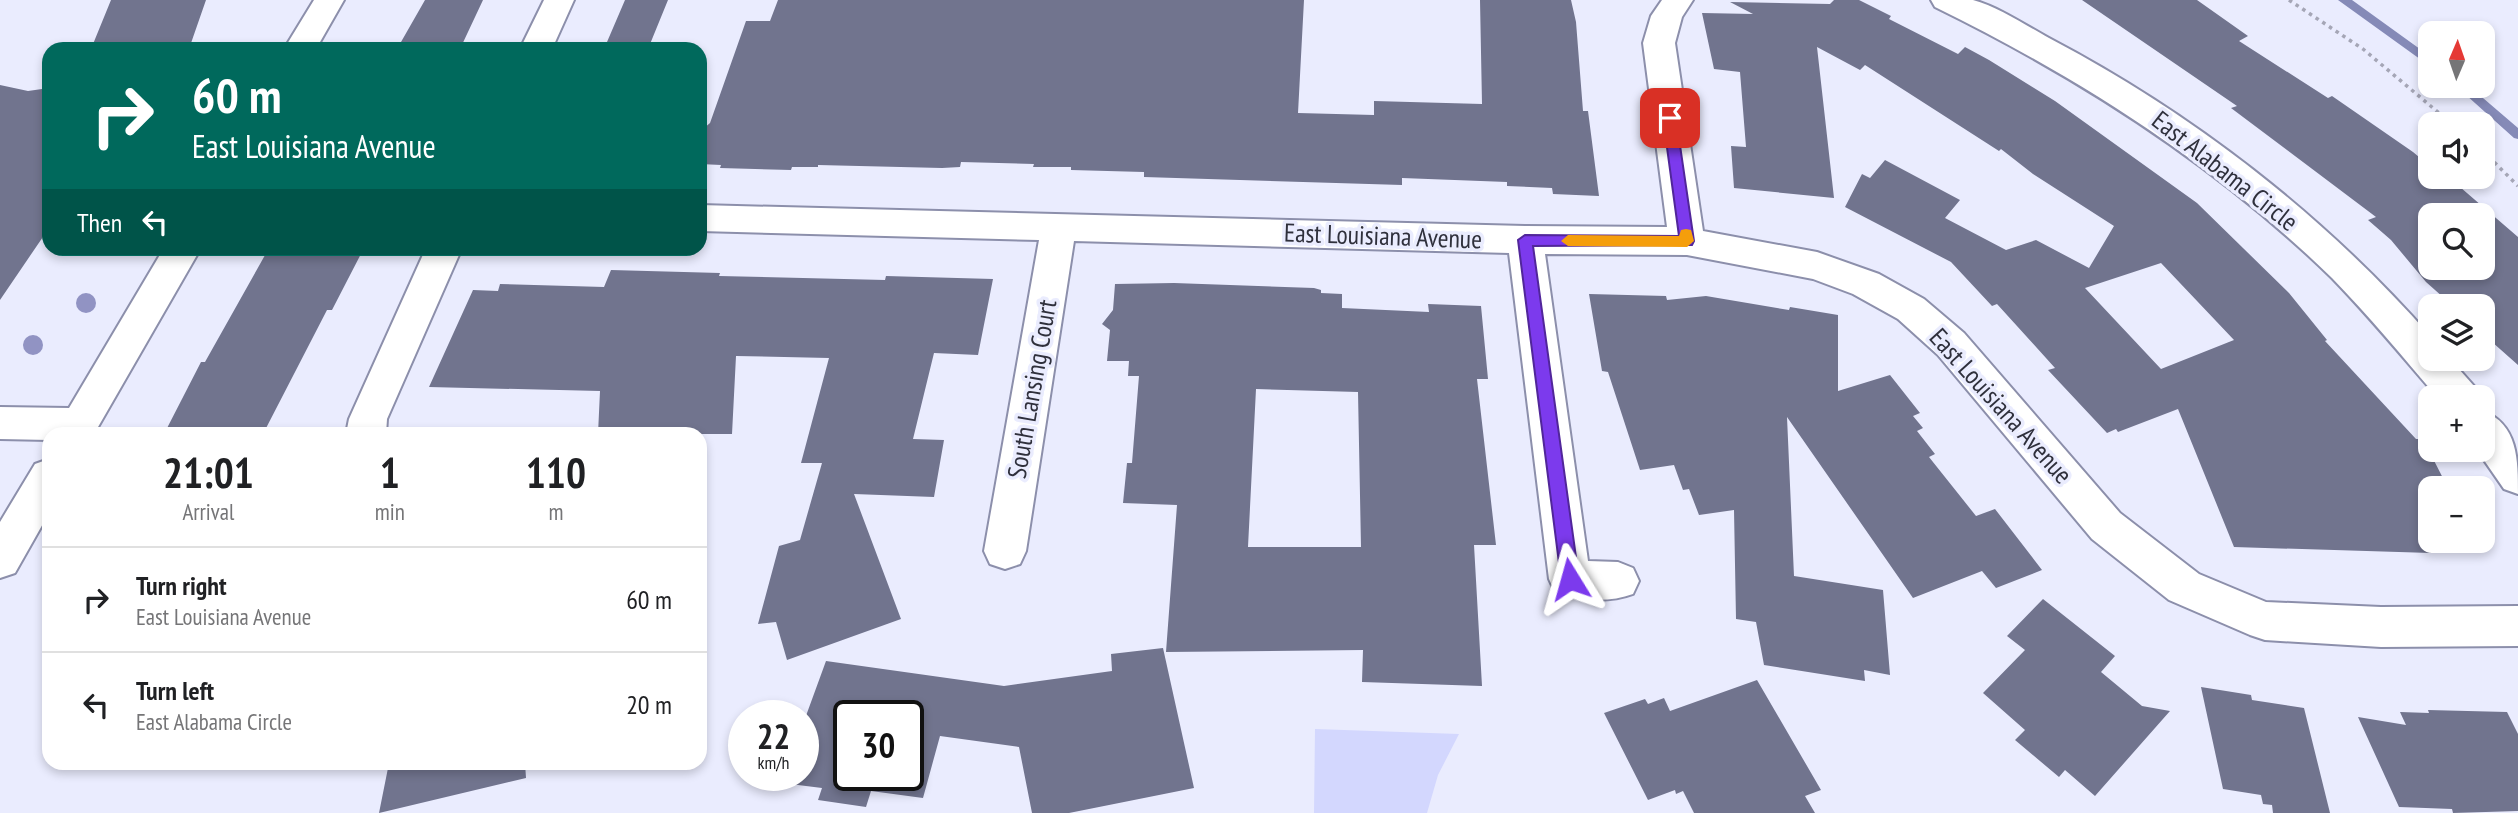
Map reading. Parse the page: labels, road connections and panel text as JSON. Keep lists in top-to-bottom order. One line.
{"streets":{"street":["East Alabama Circle","East Louisiana Avenue","South Lansing Court"]},"crossings":[["East Louisiana Avenue","South Lansing Court"]],"north":"top","page":{"map_buttons":["+","−"],"turn":["60 m","East Louisiana Avenue"],"then":"Then","eta":["21:01","Arrival","1","min","110","m"],"list":[{"name":"Turn right","note":"East Louisiana Avenue","value":"60 m"},{"name":"Turn left","note":"East Alabama Circle","value":"20 m"}],"speed":"22 km/h","limit":"30"}}
